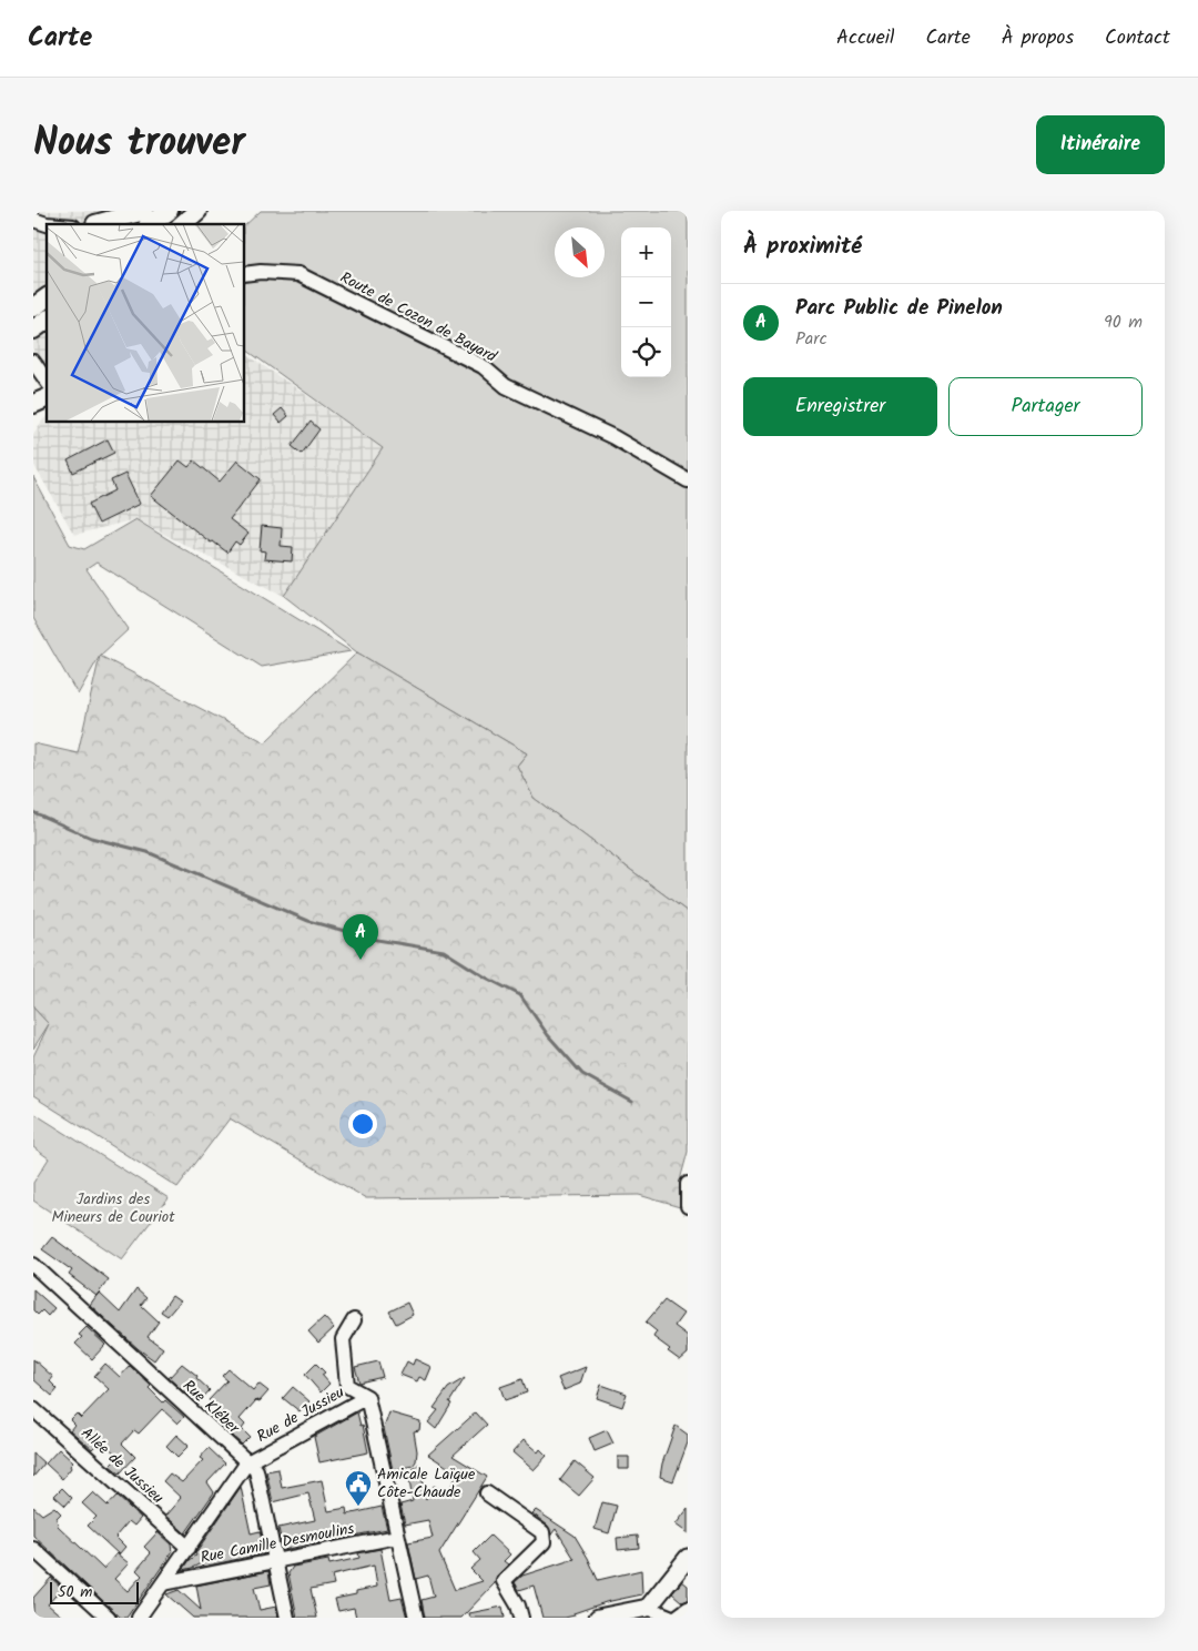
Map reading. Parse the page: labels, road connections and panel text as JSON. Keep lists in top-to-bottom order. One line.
{"streets":{"street":["Route de Cozon de Bayard","Rue Kléber","Rue de Jussieu","Allée de Jussieu","Rue Camille Desmoulins"]},"crossings":[["Rue Kléber","Rue de Jussieu"],["Rue Kléber","Rue Camille Desmoulins"],["Rue de Jussieu","Allée de Jussieu"],["Rue de Jussieu","Rue Camille Desmoulins"]],"parks":["Jardins des Mineurs de Couriot"],"places":{"public building":["Amicale Laïque Côte-Chaude"]},"scale_bar":"50 m","north":"bottom right","page":{"header":"Carte","nav":["Accueil","Carte","À propos","Contact"],"title":"Nous trouver","buttons":["Itinéraire",["Enregistrer","Partager"]],"heading":"À proximité","map_buttons":["+","−"],"list":[{"mark":"A","name":"Parc Public de Pinelon","note":"Parc","value":"90 m"}],"pins":"A","scale":"50 m"}}
